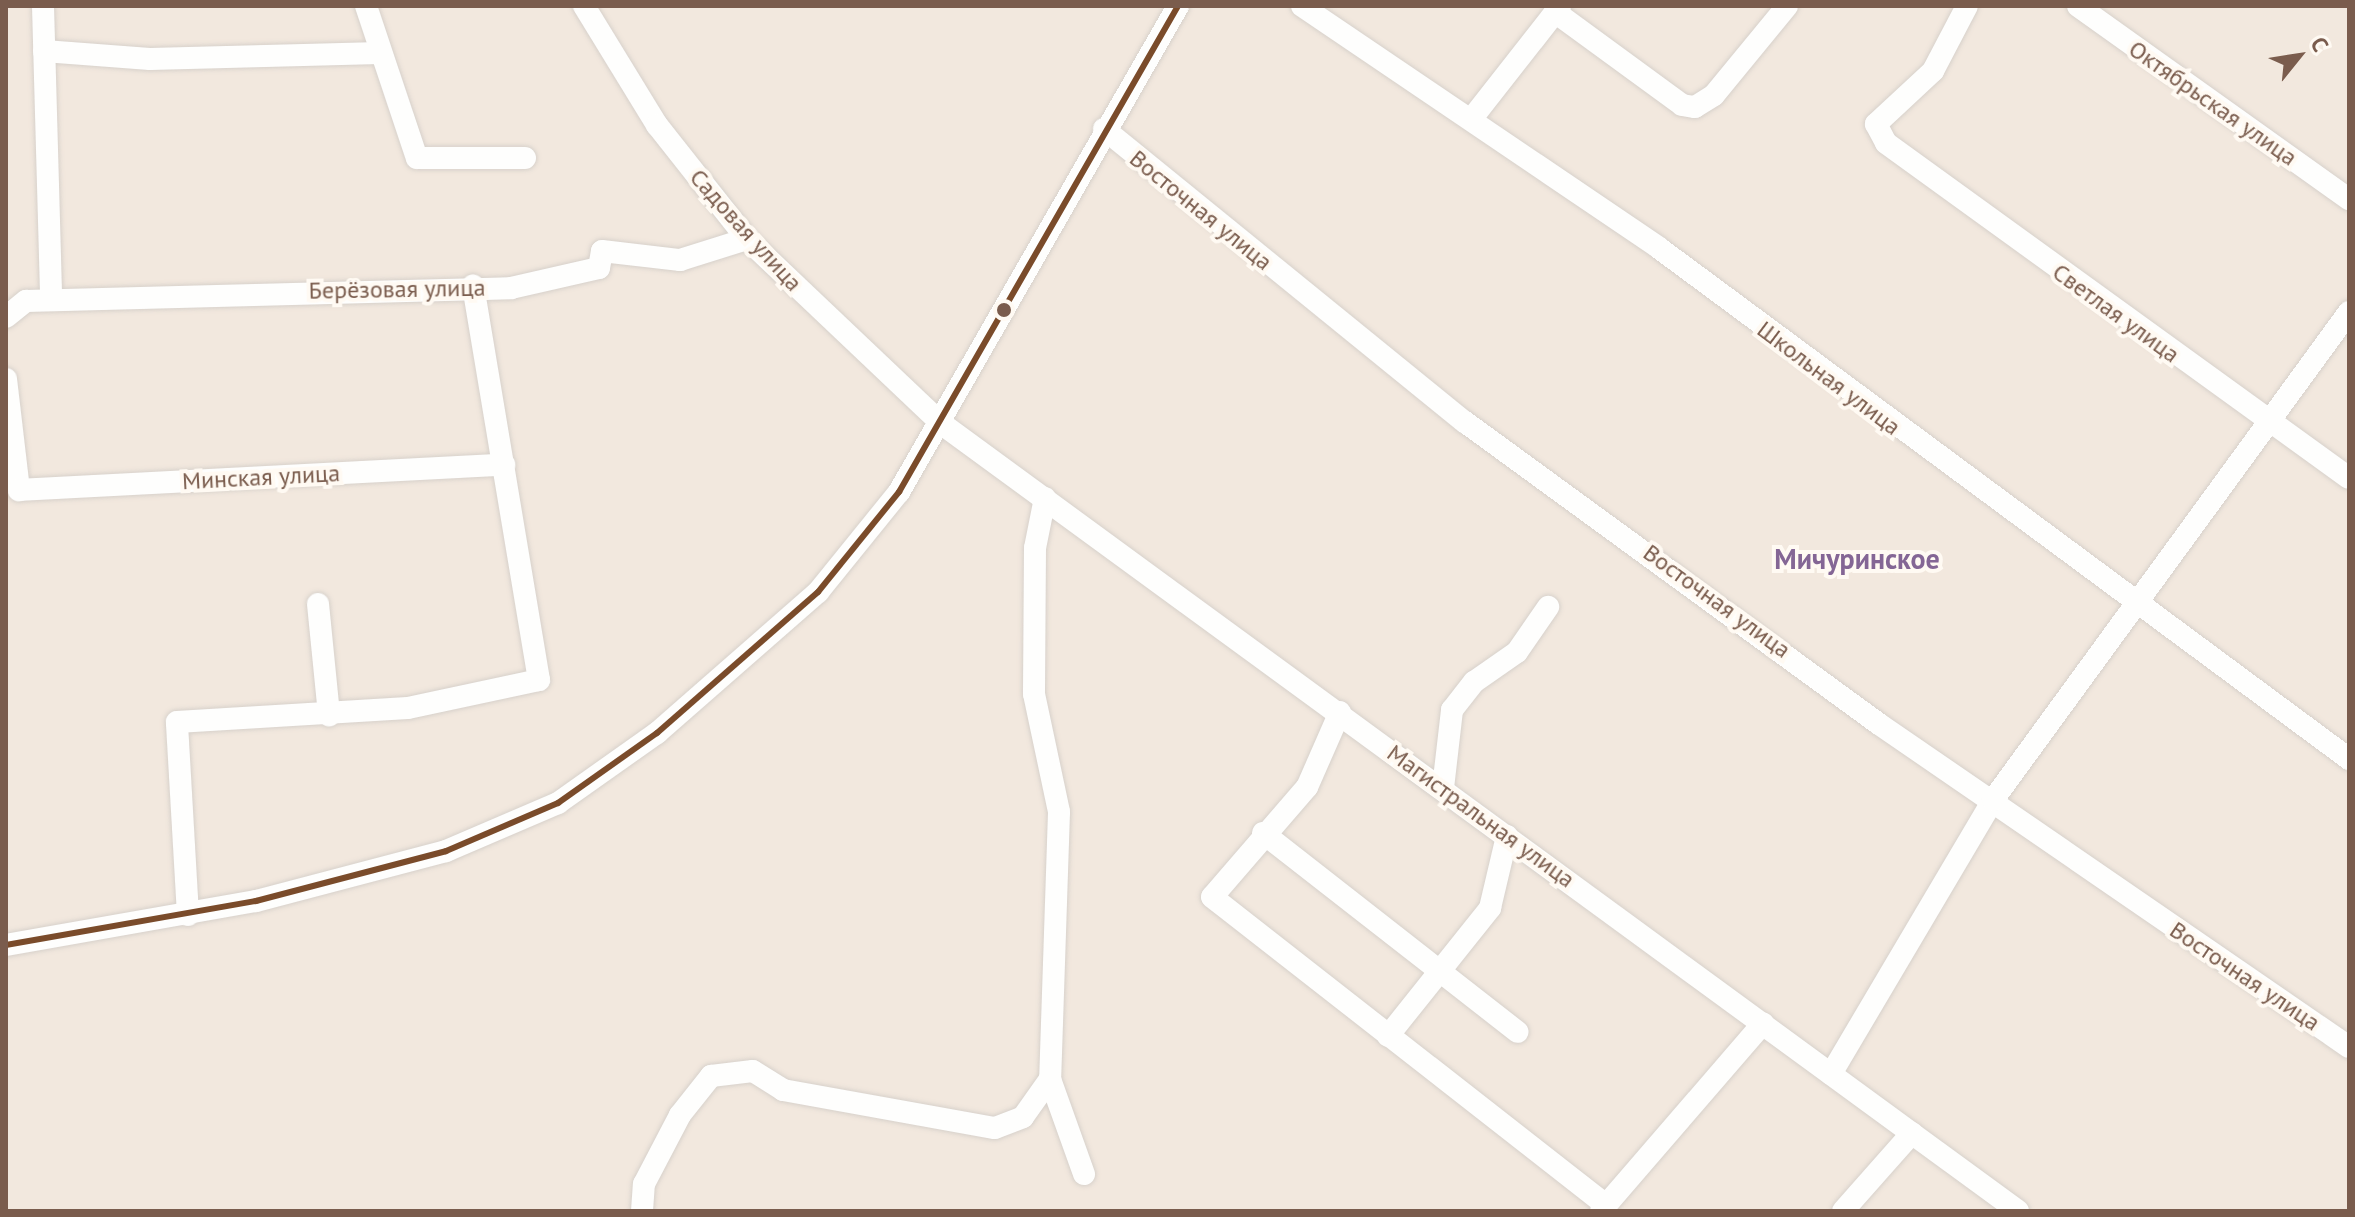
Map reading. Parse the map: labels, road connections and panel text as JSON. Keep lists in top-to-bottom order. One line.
{"streets":{"street":["Октябрьская улица","Восточная улица","Садовая улица","Берёзовая улица","Светлая улица","Школьная улица","Минская улица","Магистральная улица"]},"crossings":[["Садовая улица","Берёзовая улица"],["Садовая улица","Магистральная улица"]],"districts":["Мичуринское"],"north":"top right"}
